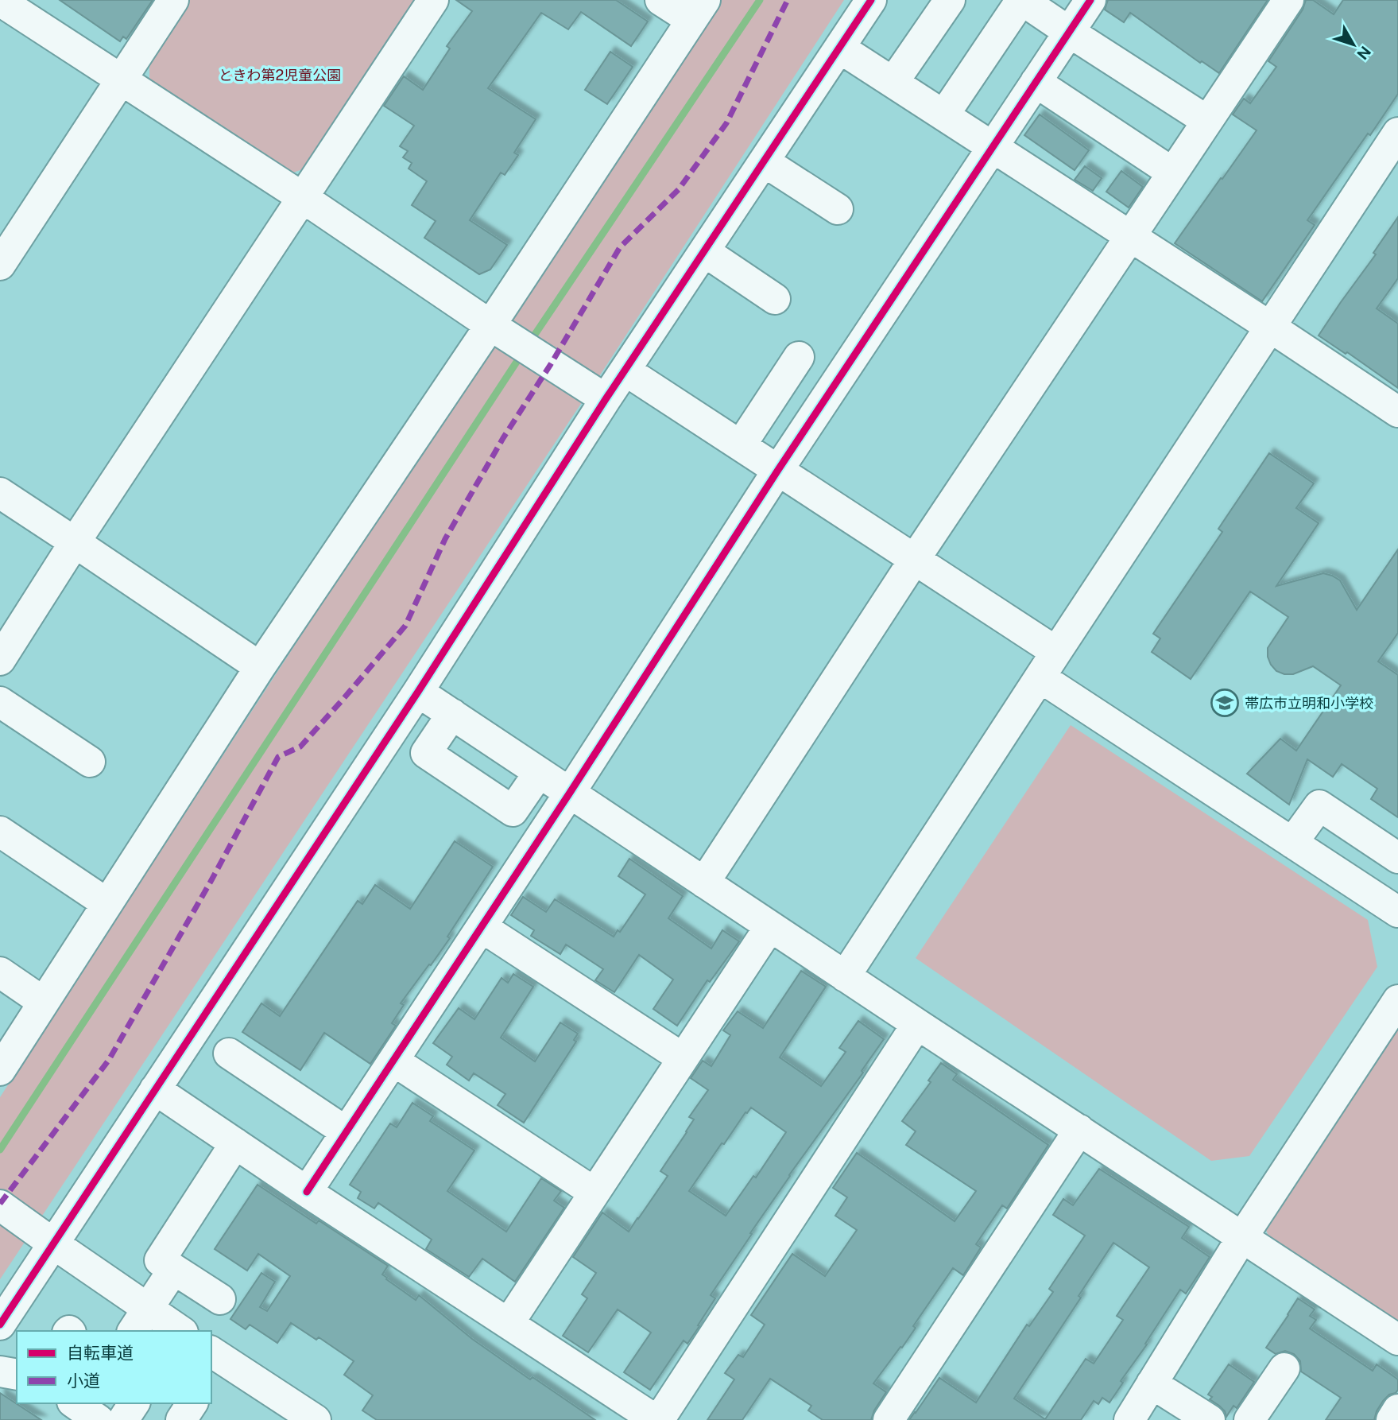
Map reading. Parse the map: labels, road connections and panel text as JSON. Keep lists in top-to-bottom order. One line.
{"parks":["ときわ第2児童公園"],"places":{"school or university":["帯広市立明和小学校"]},"legend":["自転車道","小道"],"north":"bottom right"}
